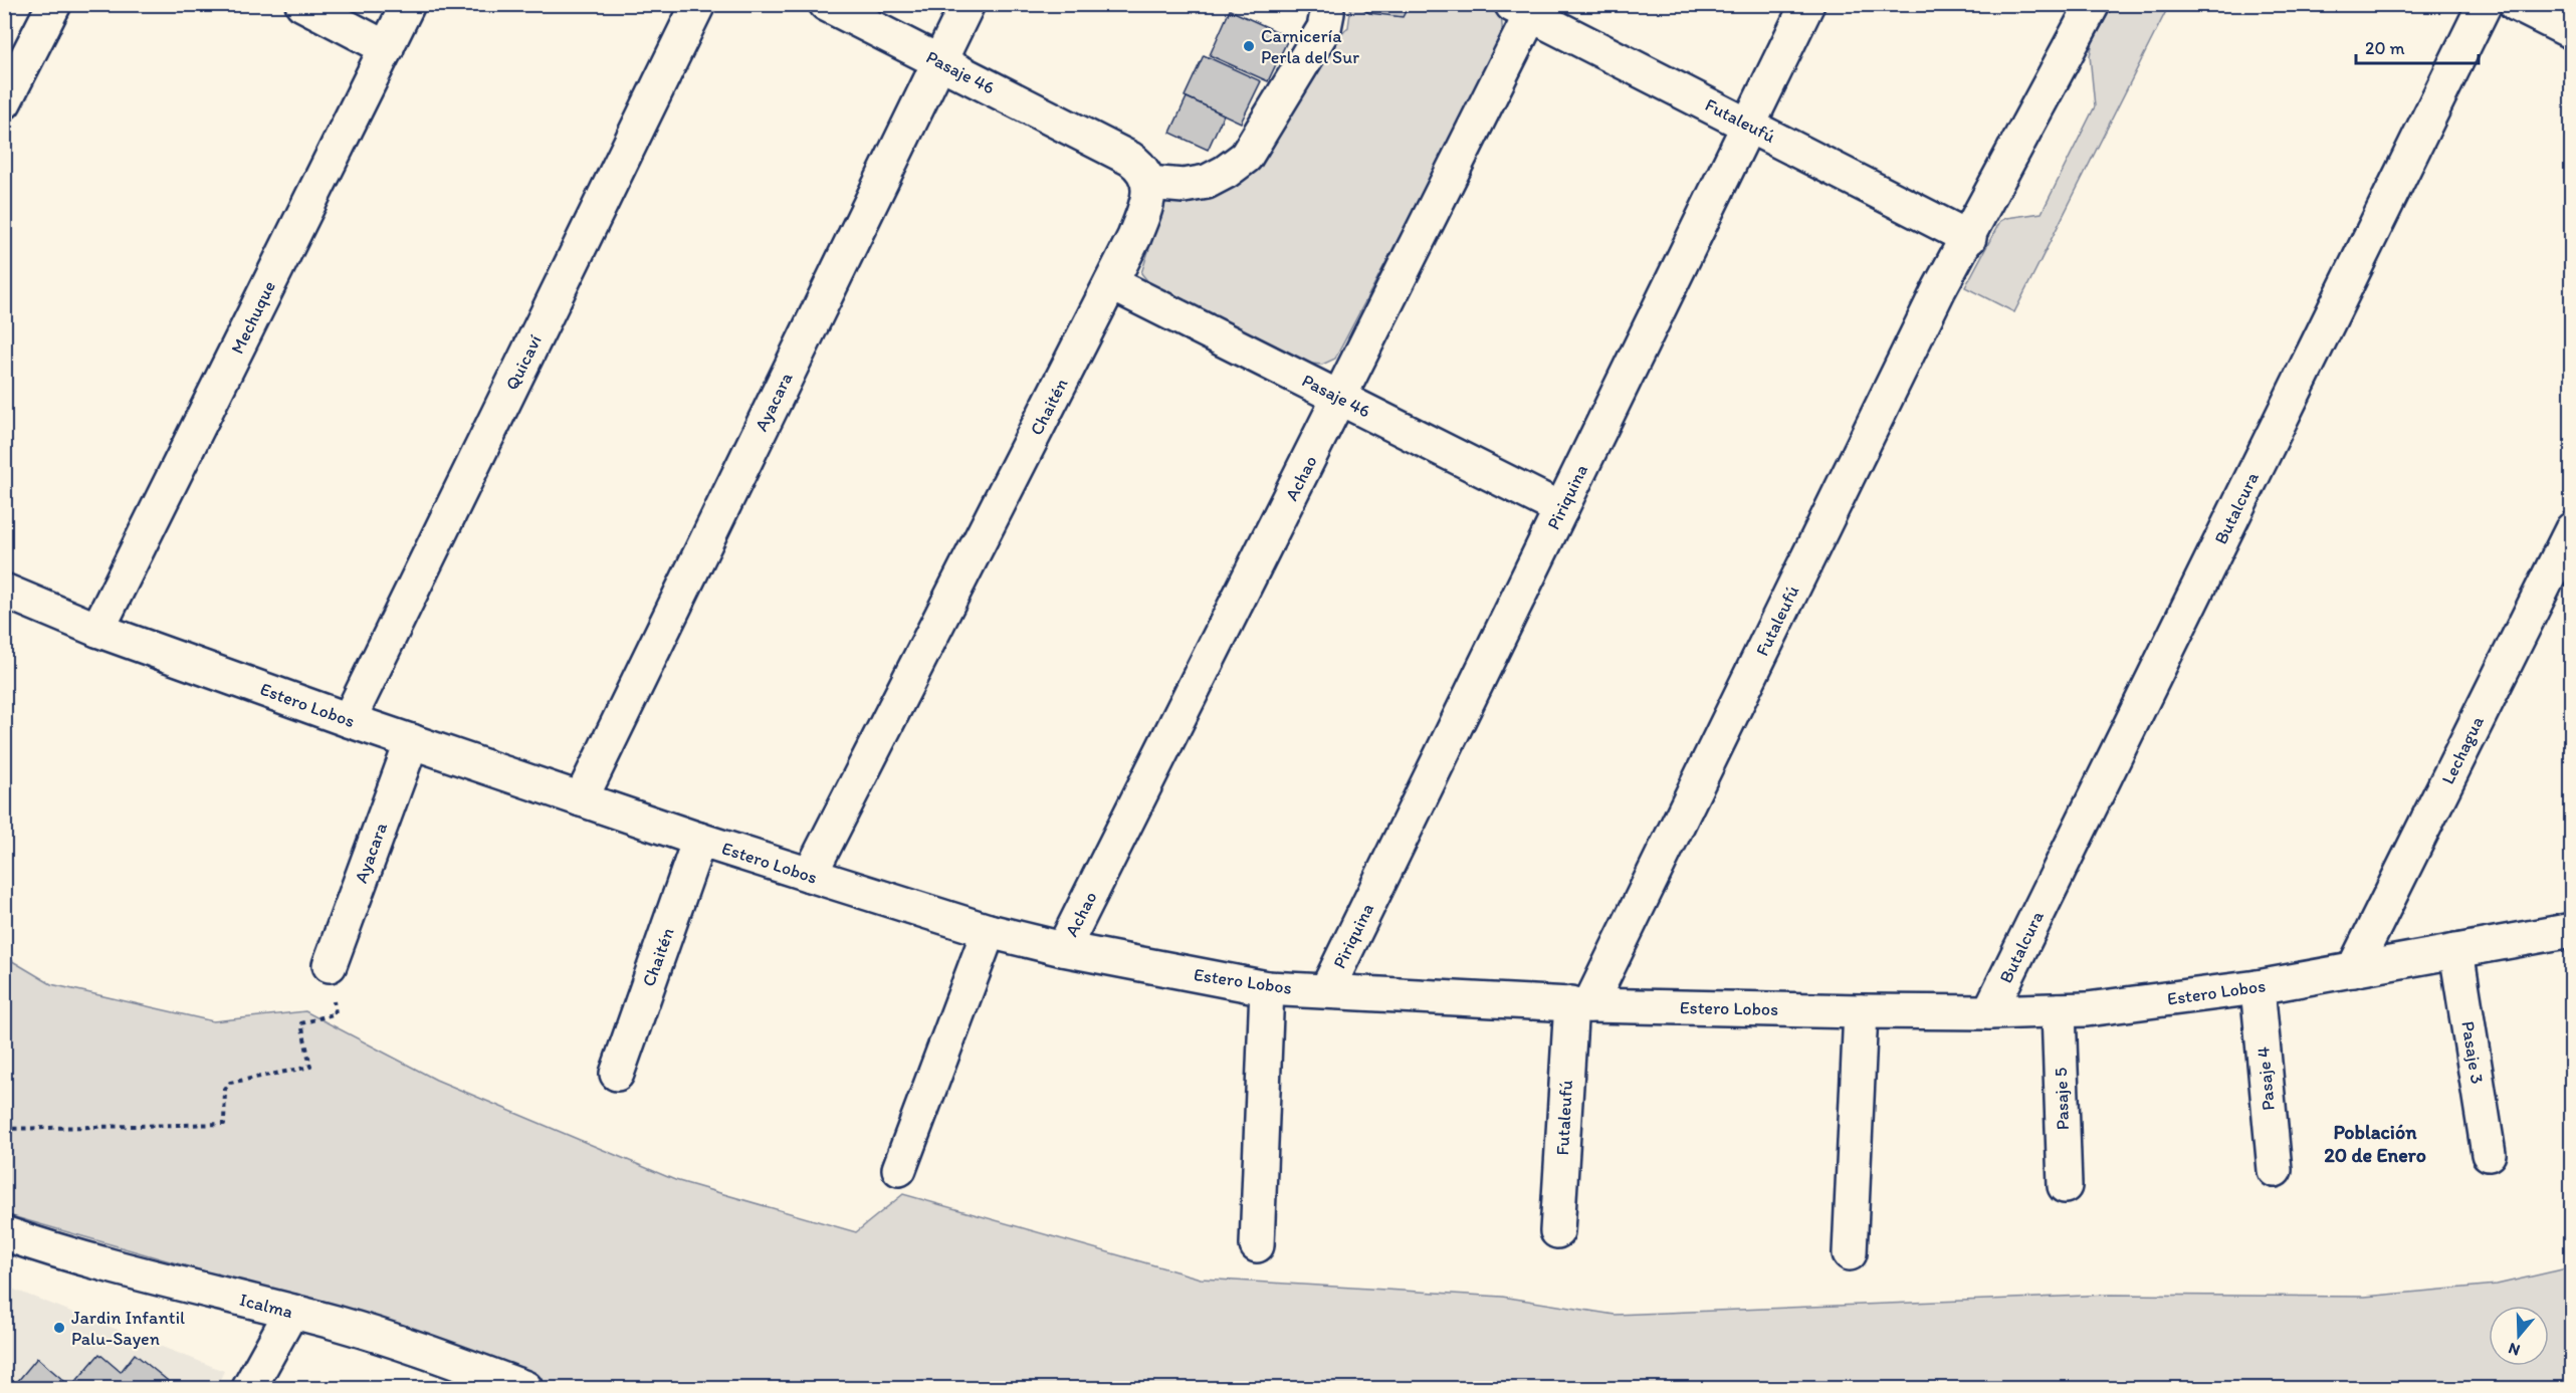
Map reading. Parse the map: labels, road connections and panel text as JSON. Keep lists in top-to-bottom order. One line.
{"streets":{"street":["Pasaje 46","Futaleufú","Mechuque","Quicaví","Ayacara","Chaitén","Achao","Piriquina","Butalcura","Estero Lobos","Lechagua","Pasaje 3","Pasaje 4","Pasaje 5","Icalma"]},"crossings":[["Pasaje 46","Ayacara"],["Pasaje 46","Chaitén"],["Pasaje 46","Achao"],["Pasaje 46","Piriquina"],["Futaleufú","Achao"],["Futaleufú","Piriquina"],["Futaleufú","Estero Lobos"],["Mechuque","Estero Lobos"],["Quicaví","Estero Lobos"],["Ayacara","Estero Lobos"],["Chaitén","Estero Lobos"],["Achao","Estero Lobos"],["Piriquina","Estero Lobos"],["Butalcura","Estero Lobos"],["Estero Lobos","Lechagua"],["Estero Lobos","Pasaje 3"],["Estero Lobos","Pasaje 4"],["Estero Lobos","Pasaje 5"]],"districts":["Población 20 de Enero"],"places":["Carnicería Perla del Sur","Jardin Infantil Palu-Sayen"],"scale_bar":"20 m","north":"bottom"}
